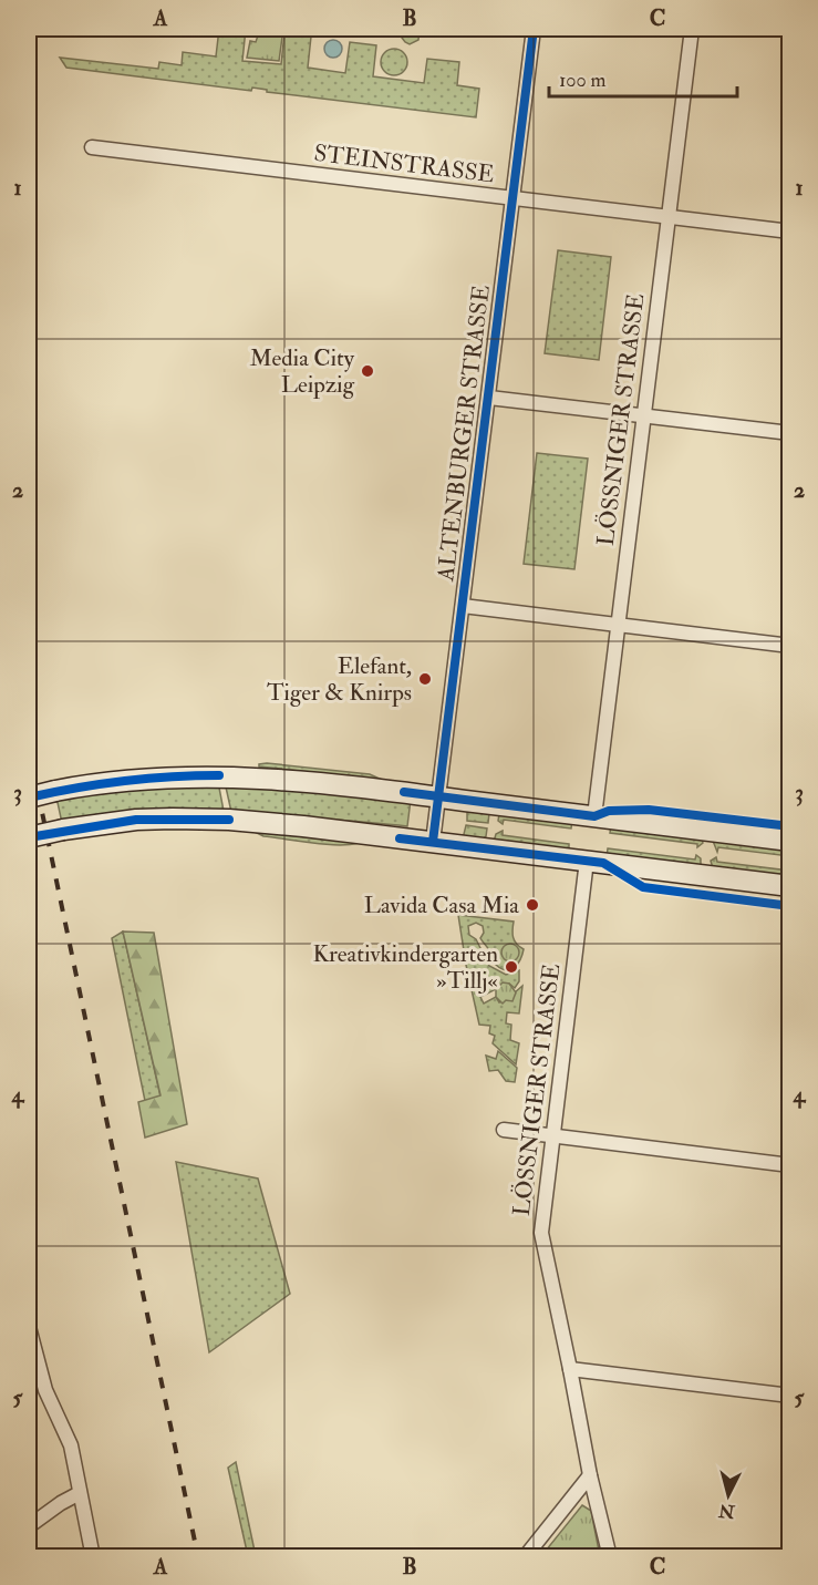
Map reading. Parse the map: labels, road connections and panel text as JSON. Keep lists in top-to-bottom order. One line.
{"streets":{"street":["STEINSTRASSE","LÖSSNIGER STRASSE","ALTENBURGER STRASSE"]},"crossings":[["STEINSTRASSE","LÖSSNIGER STRASSE"],["STEINSTRASSE","ALTENBURGER STRASSE"]],"places":["Media City Leipzig","Elefant, Tiger & Knirps","Lavida Casa Mia","Kreativkindergarten »Tillj«"],"scale_bar":"100 m","north":"bottom","grid":{"columns":["A","B","C"],"rows":["1","2","3","4","5"]}}
